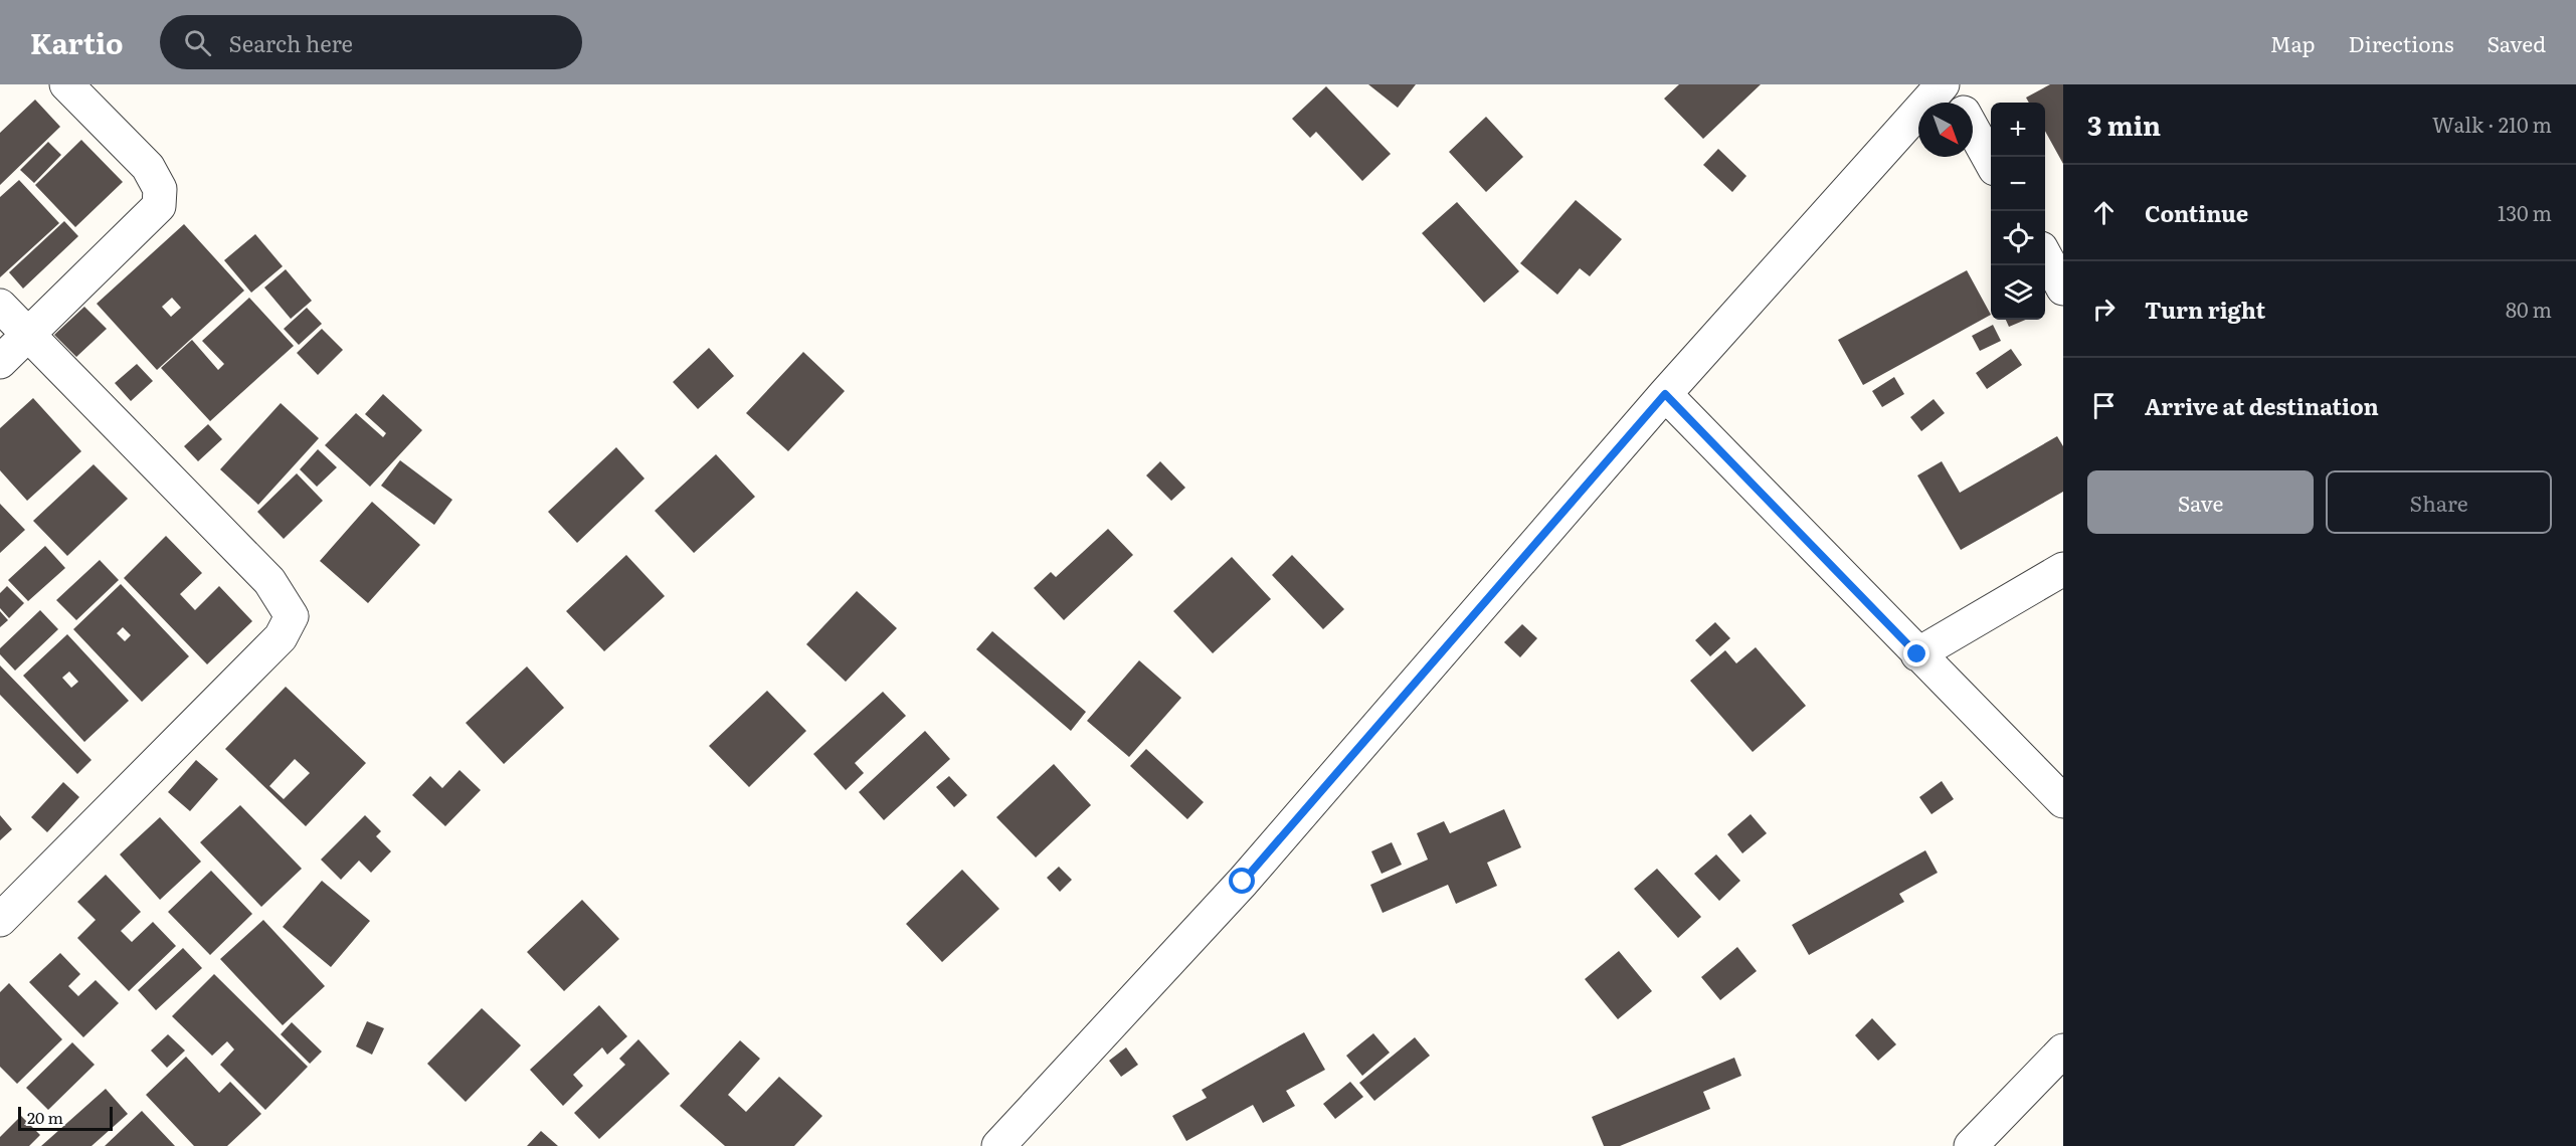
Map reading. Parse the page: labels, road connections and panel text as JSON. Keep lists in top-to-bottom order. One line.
{"scale_bar":"20 m","north":"bottom right","page":{"header":"Kartio","search":"Search here","nav":["Map","Directions","Saved"],"heading":["3 min","Walk · 210 m"],"map_buttons":["+","−"],"list":[["Continue","130 m"],["Turn right","80 m"],"Arrive at destination"],"buttons":["Save","Share"],"scale":"20 m"}}
